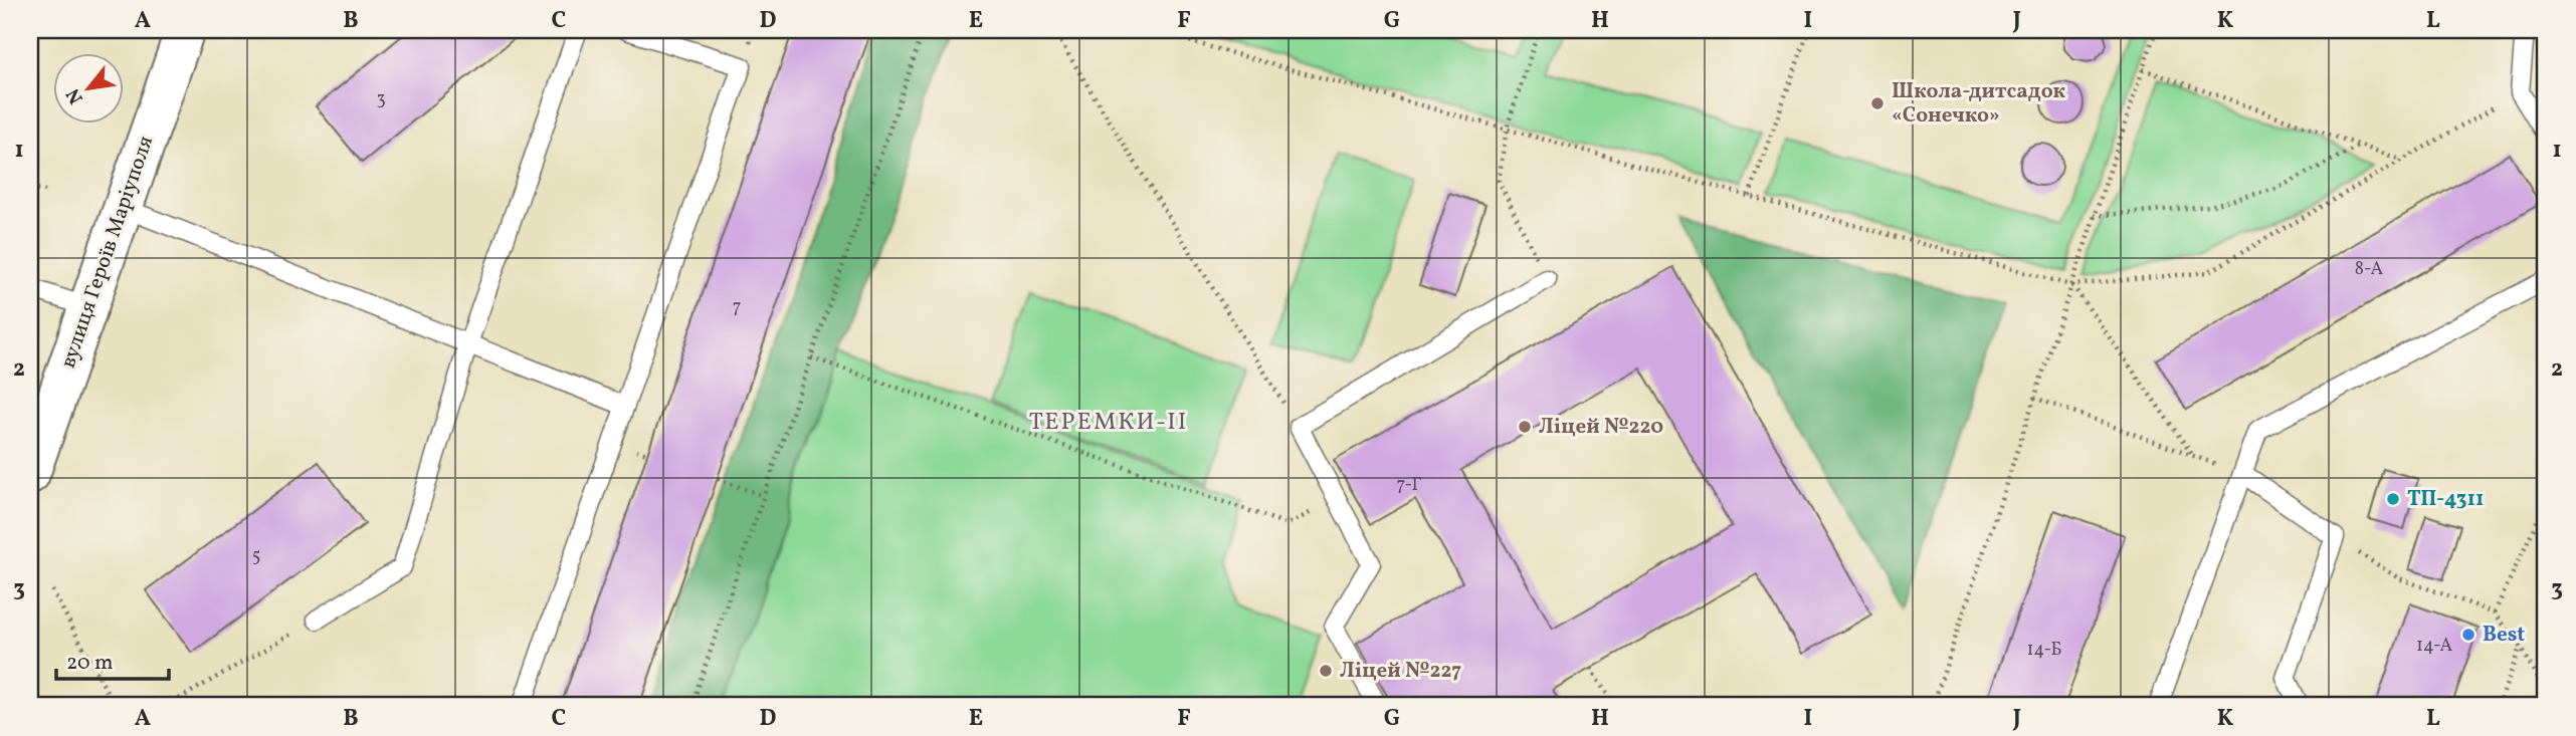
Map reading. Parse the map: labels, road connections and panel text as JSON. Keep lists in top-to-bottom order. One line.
{"streets":{"street":["вулиця Героїв Маріуполя"]},"districts":["ТЕРЕМКИ-ІІ"],"places":["Школа-дитсадок «Сонечко»","Ліцей №220","ТП-4311","Best","Ліцей №227"],"house_numbers":["3","8-А","7","7-Г","5","14-А","14-Б"],"scale_bar":"20 m","north":"bottom left","grid":{"columns":["A","B","C","D","E","F","G","H","I","J","K","L"],"rows":["1","2","3"]}}
